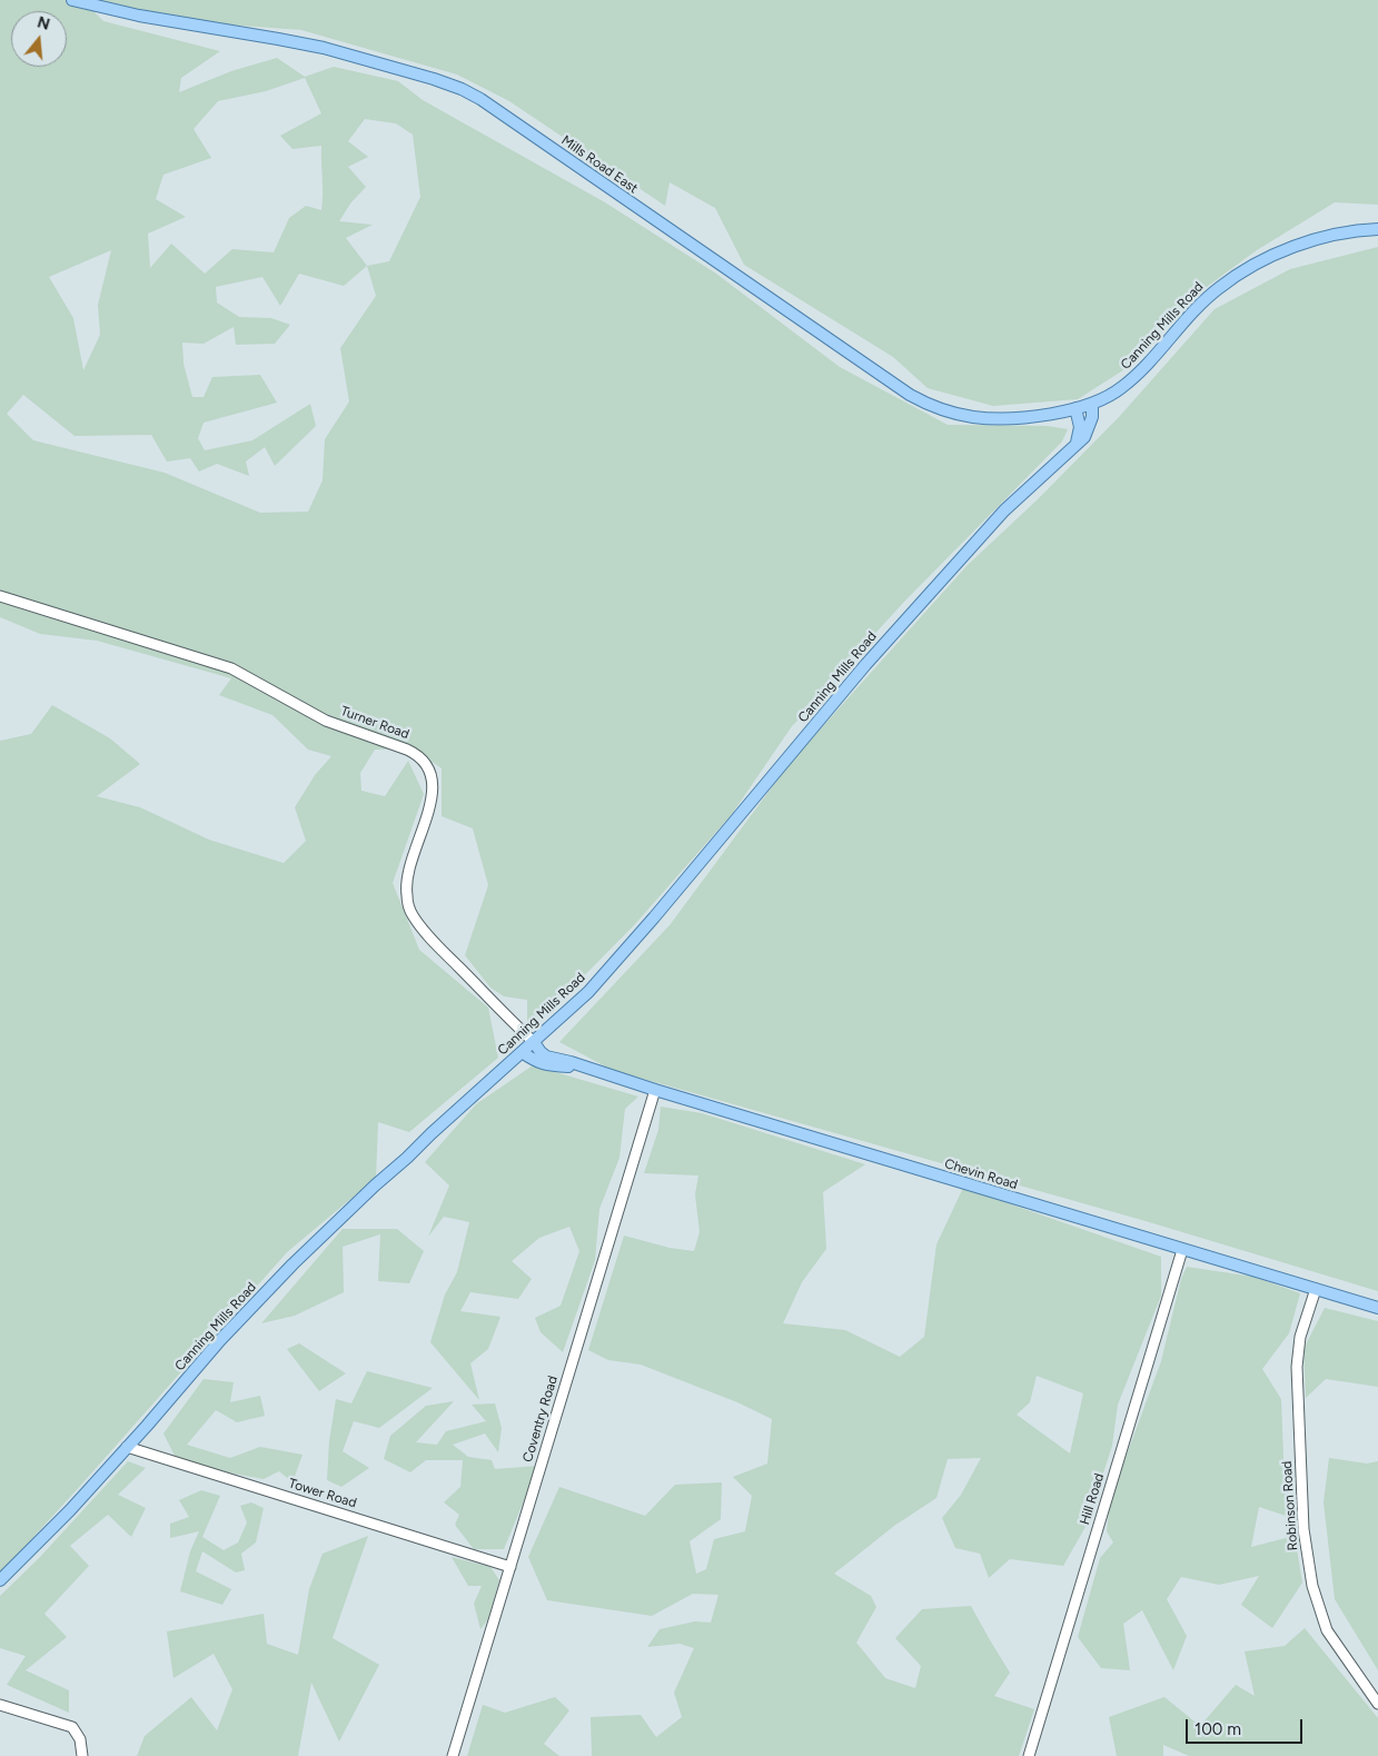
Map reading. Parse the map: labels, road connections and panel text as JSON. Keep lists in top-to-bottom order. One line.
{"streets":{"main road":["Mills Road East","Canning Mills Road","Chevin Road"],"street":["Turner Road","Coventry Road","Tower Road","Hill Road","Robinson Road"]},"crossings":[["Mills Road East","Canning Mills Road"],["Canning Mills Road","Turner Road"],["Canning Mills Road","Chevin Road"],["Canning Mills Road","Tower Road"],["Turner Road","Chevin Road"],["Chevin Road","Coventry Road"],["Chevin Road","Hill Road"],["Chevin Road","Robinson Road"],["Coventry Road","Tower Road"]],"scale_bar":"100 m","north":"top"}
